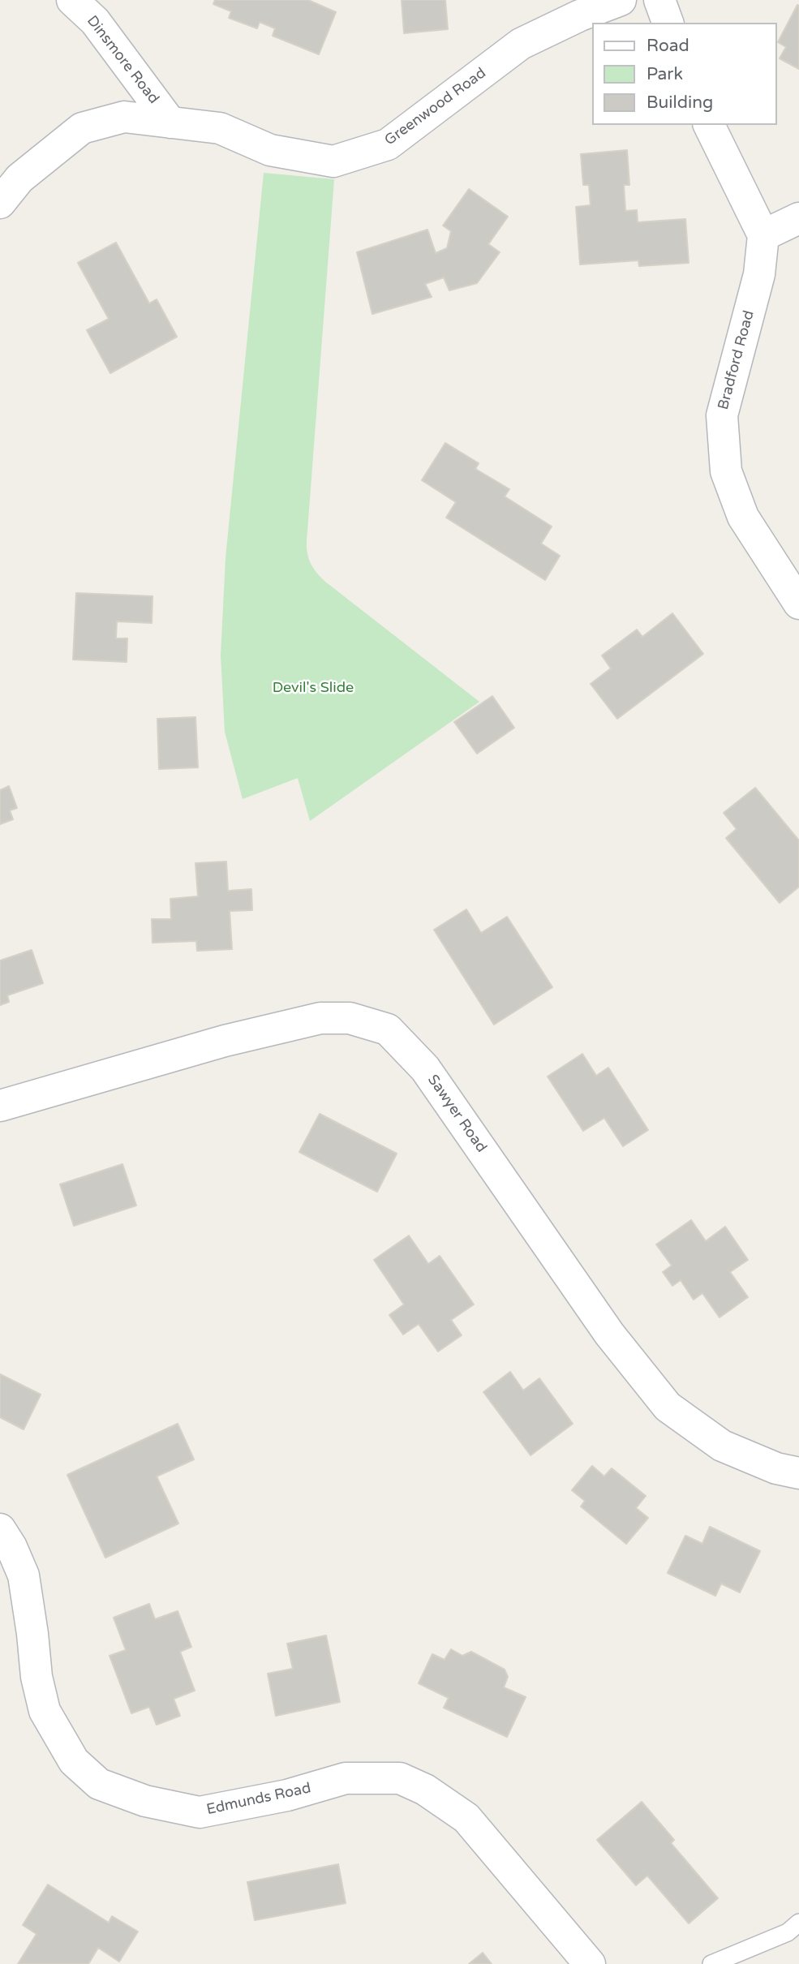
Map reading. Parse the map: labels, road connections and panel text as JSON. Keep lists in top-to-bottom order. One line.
{"streets":{"street":["Dinsmore Road","Greenwood Road","Bradford Road","Sawyer Road","Edmunds Road"]},"crossings":[["Dinsmore Road","Greenwood Road"]],"parks":["Devil's Slide"],"legend":["Road","Park","Building"]}
